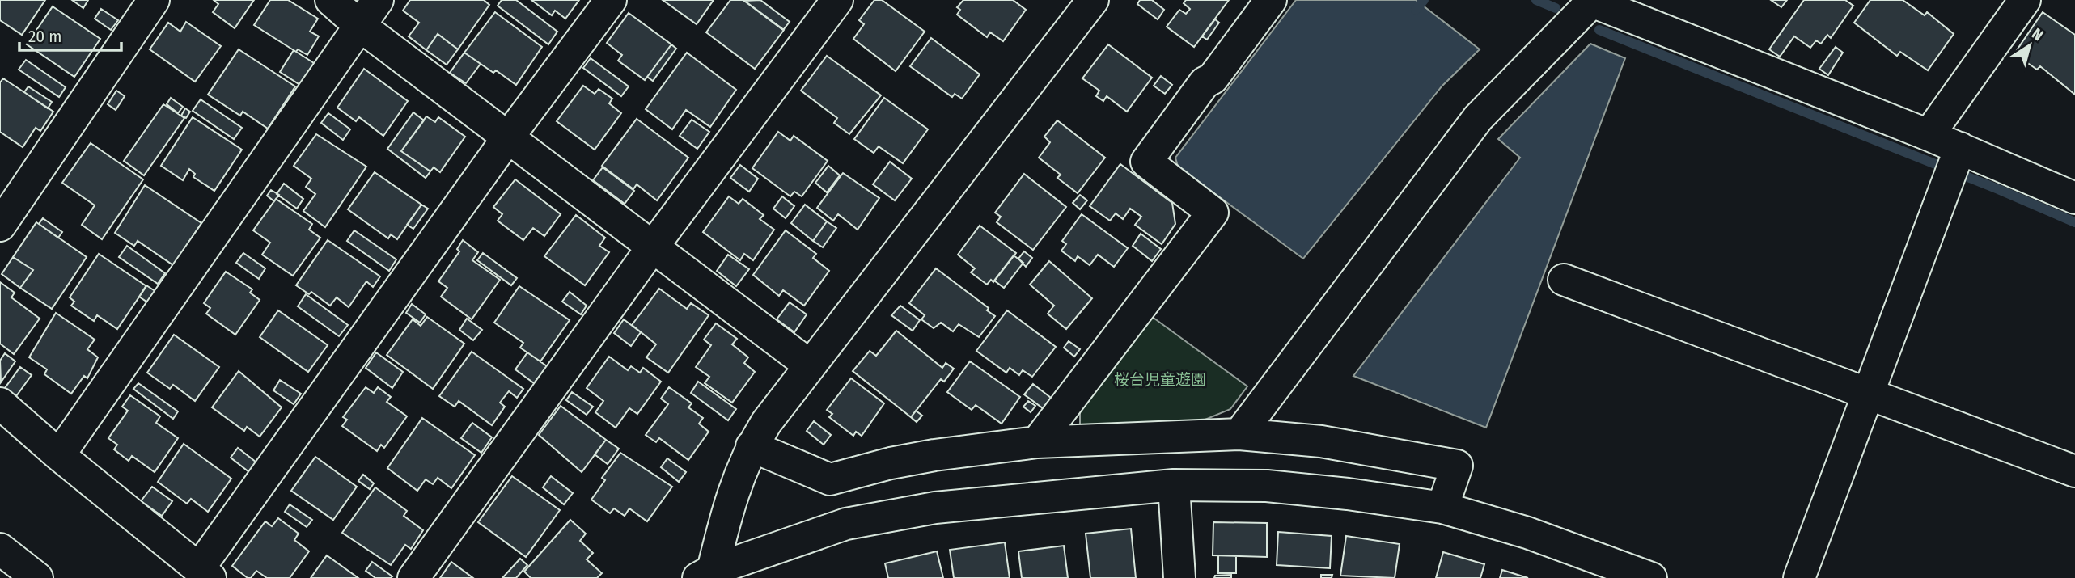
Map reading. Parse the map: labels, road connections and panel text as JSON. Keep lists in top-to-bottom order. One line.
{"parks":["桜台児童遊園"],"scale_bar":"20 m","north":"top right"}
